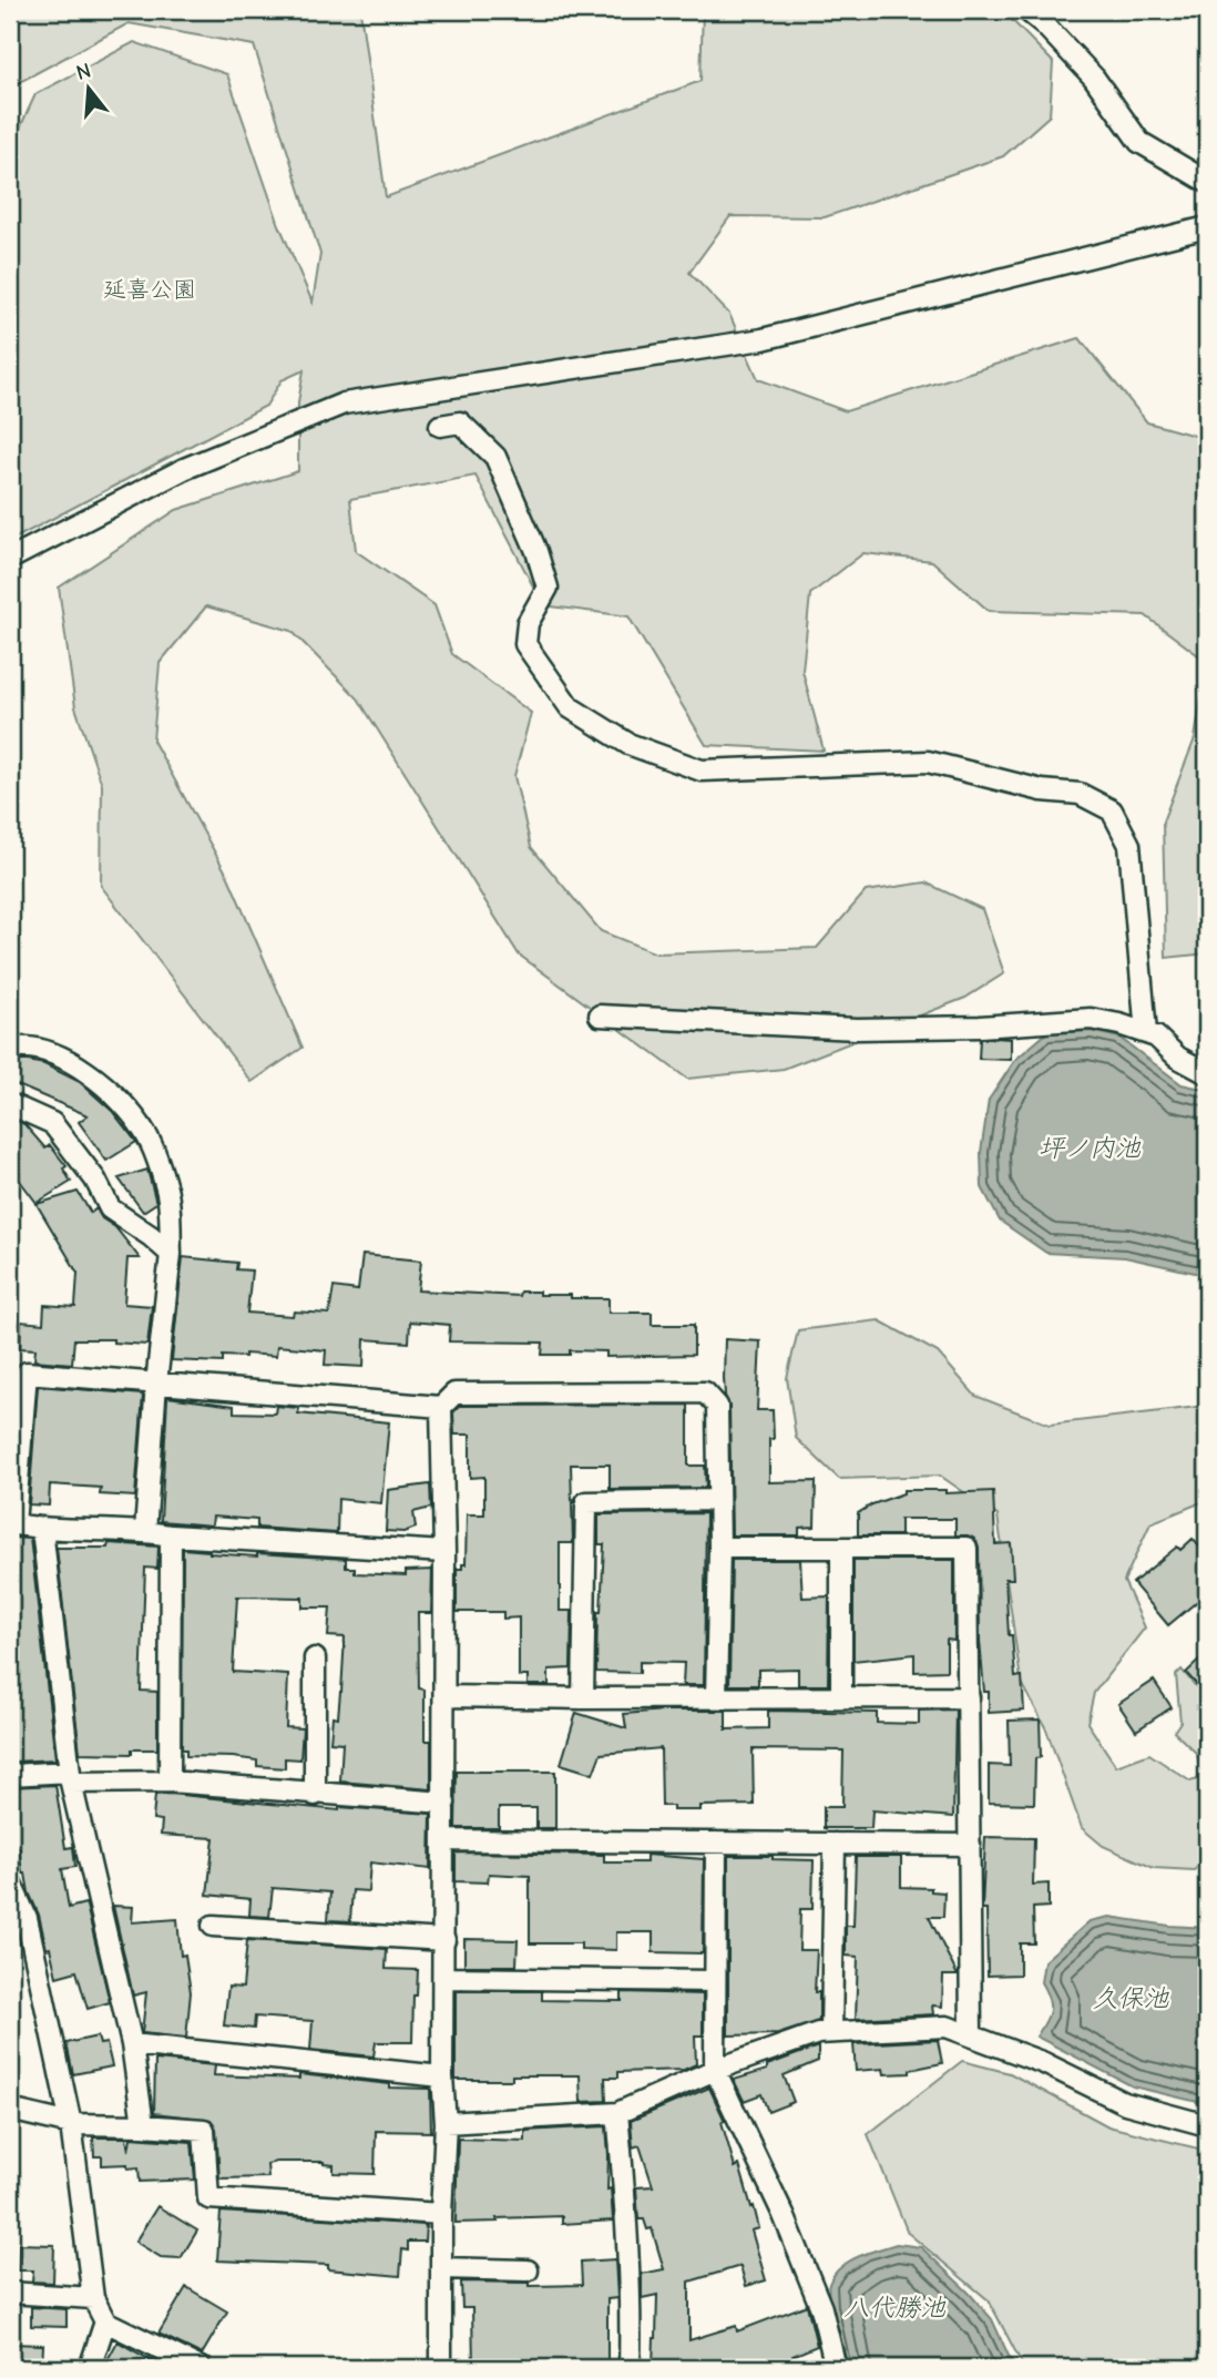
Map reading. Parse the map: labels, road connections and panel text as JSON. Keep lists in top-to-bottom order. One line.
{"water":["坪ノ内池","久保池","八代勝池"],"parks":["延喜公園"],"north":"top"}
